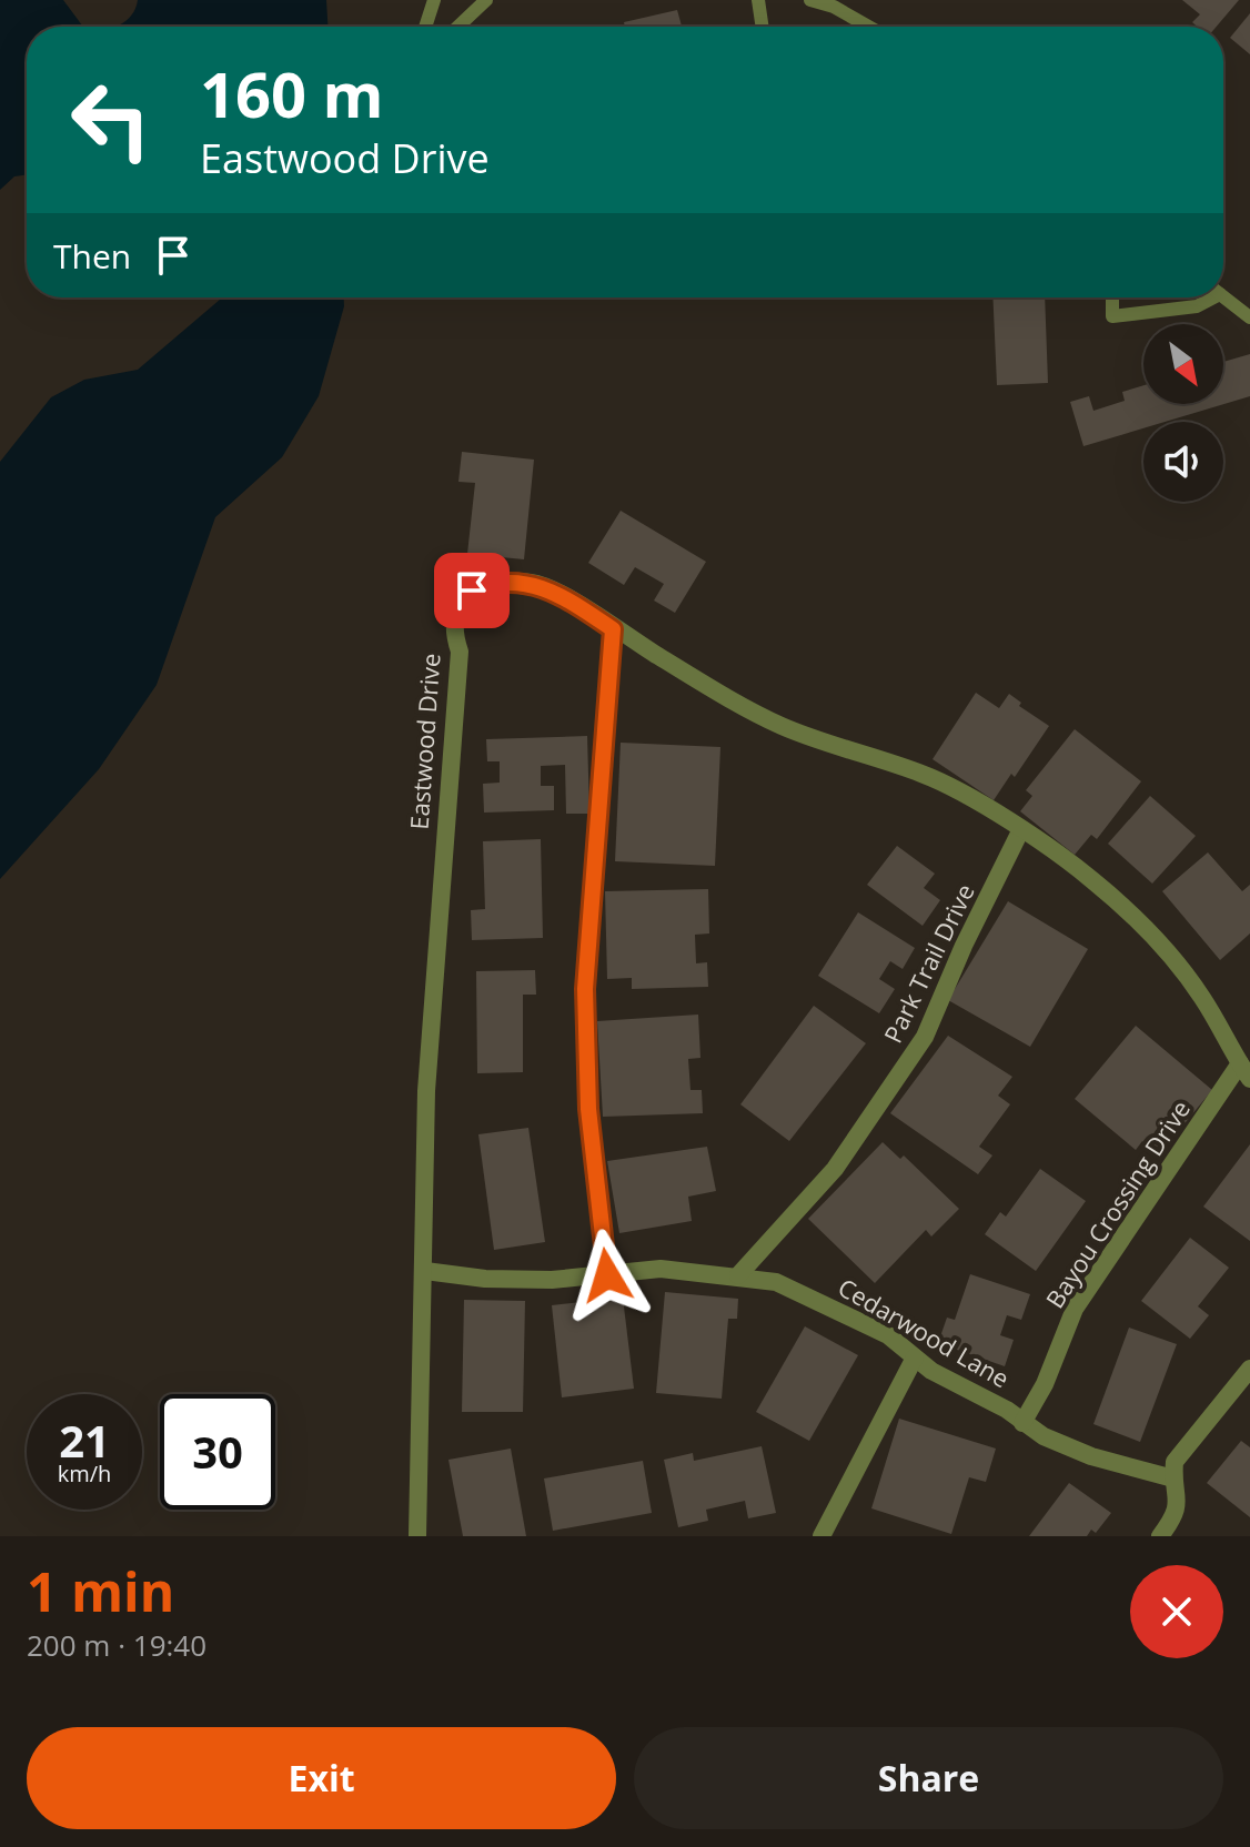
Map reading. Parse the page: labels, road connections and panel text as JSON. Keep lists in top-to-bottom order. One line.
{"streets":{"street":["Eastwood Drive","Park Trail Drive","Bayou Crossing Drive","Cedarwood Lane"]},"crossings":[["Eastwood Drive","Park Trail Drive"],["Eastwood Drive","Bayou Crossing Drive"],["Eastwood Drive","Cedarwood Lane"],["Park Trail Drive","Cedarwood Lane"],["Bayou Crossing Drive","Cedarwood Lane"]],"north":"bottom right","page":{"turn":["160 m","Eastwood Drive"],"then":"Then","speed":"21 km/h","limit":"30","heading":["1 min","200 m · 19:40"],"buttons":["Exit","Share"]}}
